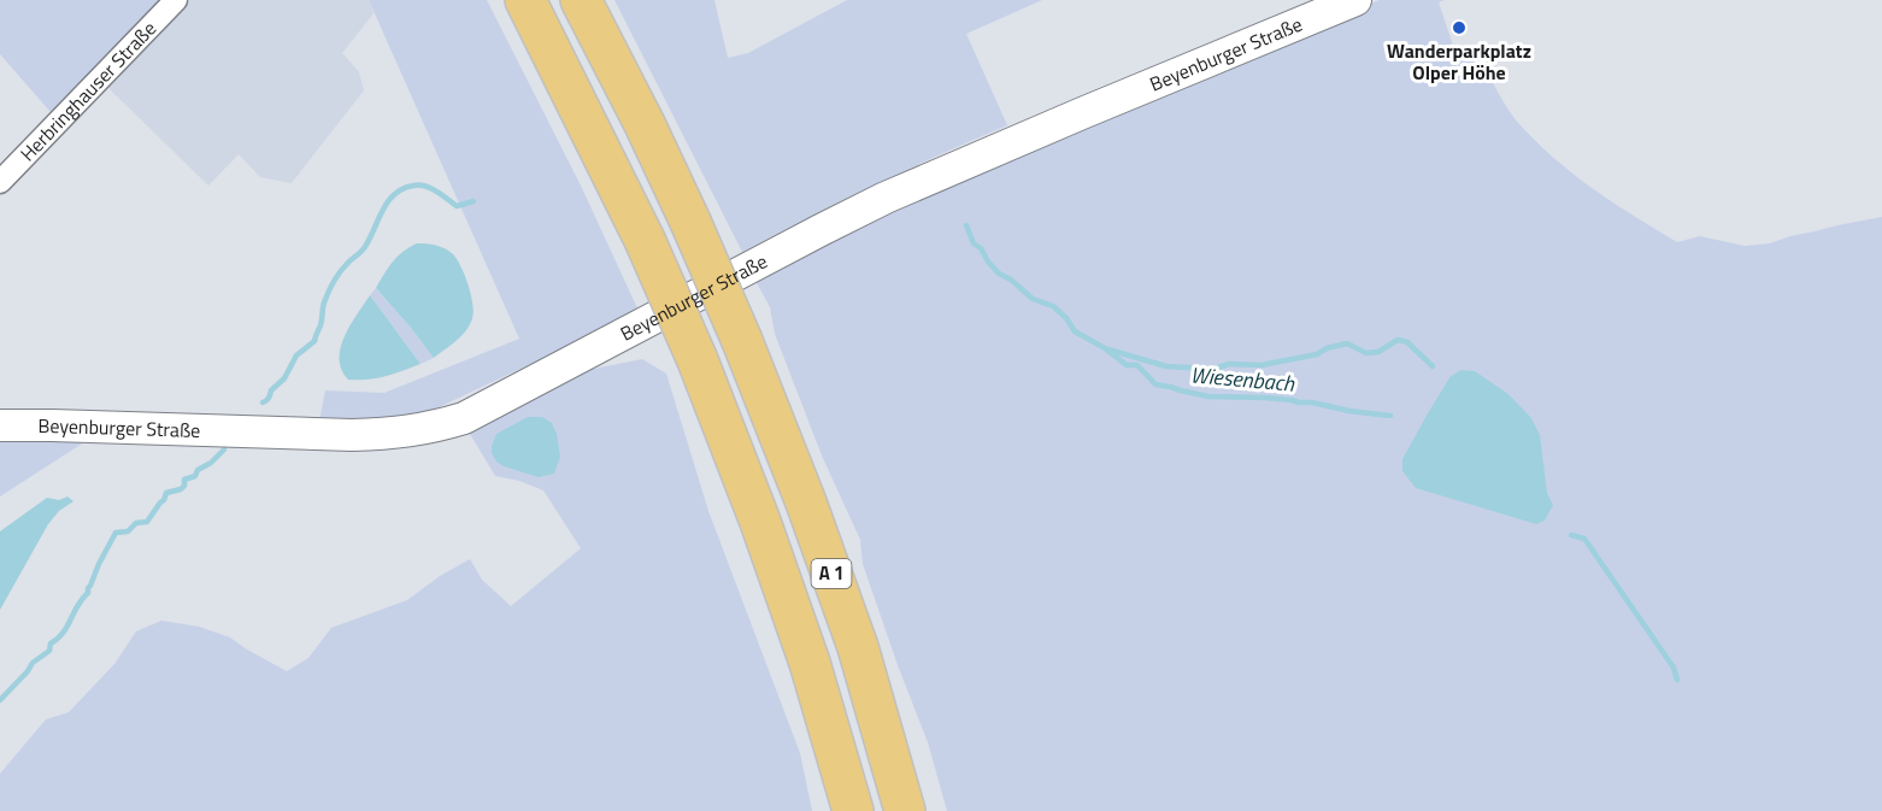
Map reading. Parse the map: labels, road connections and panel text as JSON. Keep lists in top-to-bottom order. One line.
{"streets":{"highway":["A 1"],"main road":["Beyenburger Straße"],"street":["Herbringhauser Straße"]},"water":["Wiesenbach"],"places":["Wanderparkplatz Olper Höhe"]}
